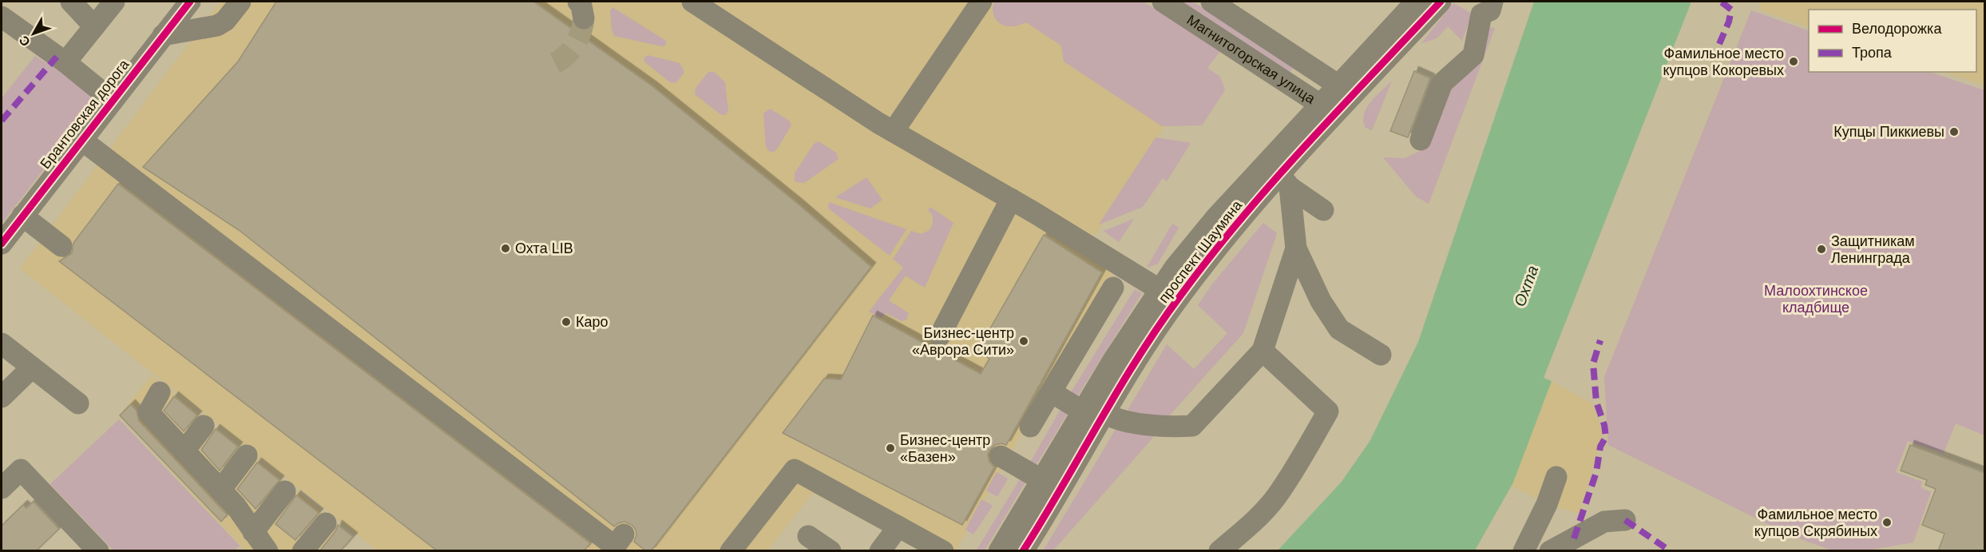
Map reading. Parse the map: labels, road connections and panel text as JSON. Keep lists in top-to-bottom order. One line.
{"streets":{"street":["Магнитогорская улица","Брантовская дорога","проспект Шаумяна"]},"crossings":[["Магнитогорская улица","проспект Шаумяна"]],"water":["Охта"],"parks":["Малоохтинское кладбище"],"places":["Фамильное место купцов Кокоревых","Купцы Пиккиевы","Охта LIB","Защитникам Ленинграда","Каро","Бизнес-центр «Аврора Сити»","Бизнес-центр «Базен»","Фамильное место купцов Скрябиных"],"legend":["Велодорожка","Тропа"],"north":"bottom left"}
